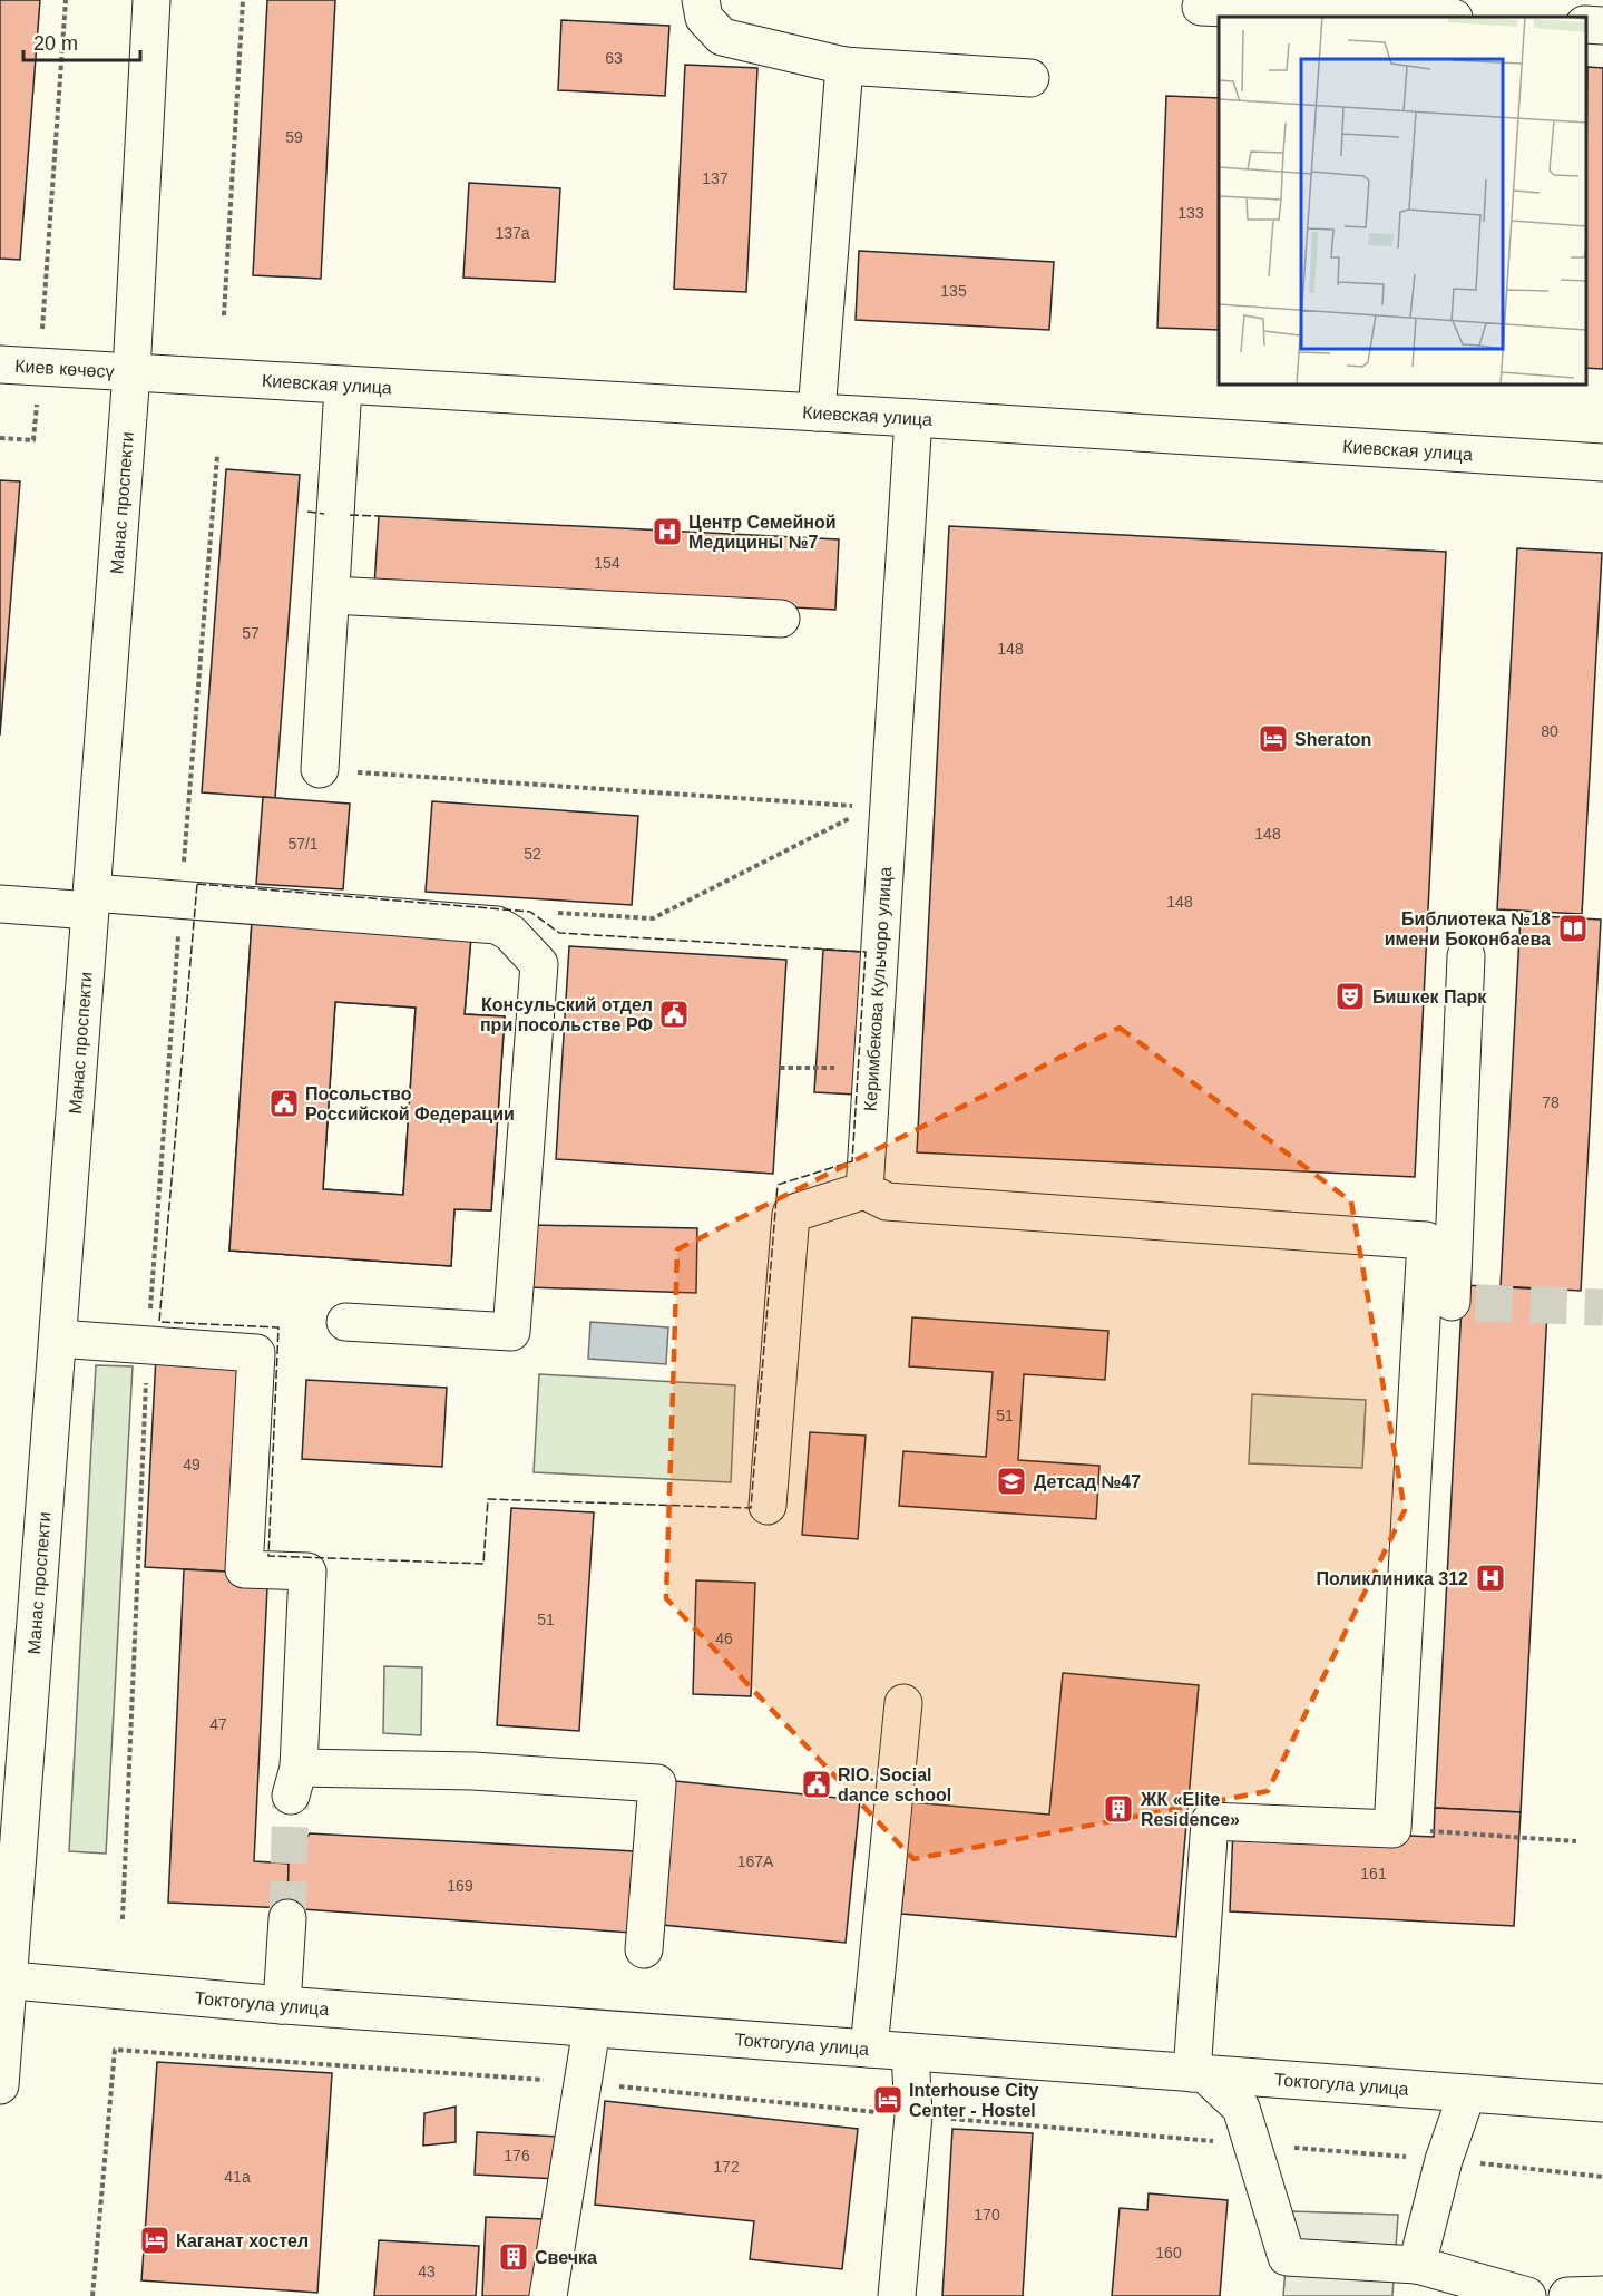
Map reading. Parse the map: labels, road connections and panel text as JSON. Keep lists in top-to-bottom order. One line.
{"streets":{"main road":["Киев көчөсү","Киевская улица","Манас проспекти","Керимбекова Кульчоро улица","Токтогула улица"]},"crossings":[["Киев көчөсү","Киевская улица"],["Киев көчөсү","Манас проспекти"],["Киевская улица","Манас проспекти"],["Киевская улица","Керимбекова Кульчоро улица"],["Манас проспекти","Токтогула улица"]],"places":{"hospital":["Центр Семейной Медицины №7","Поликлиника 312"],"hotel":["Sheraton","Interhouse City Center - Hostel","Каганат хостел"],"library":["Библиотека №18 имени Боконбаева"],"theatre":["Бишкек Парк"],"public building":["Консульский отдел при посольстве РФ","Посольство Российской Федерации","RIO. Social dance school"],"school or university":["Детсад №47"],"building":["ЖК «Elite Residence»","Свечка"]},"house_numbers":["63","59","137","133","137а","135","154","57","148","80","148","57/1","52","148","78","51","49","51","46","47","167A","161","169","176","172","41а","170","160","43"],"scale_bar":"20 m"}
